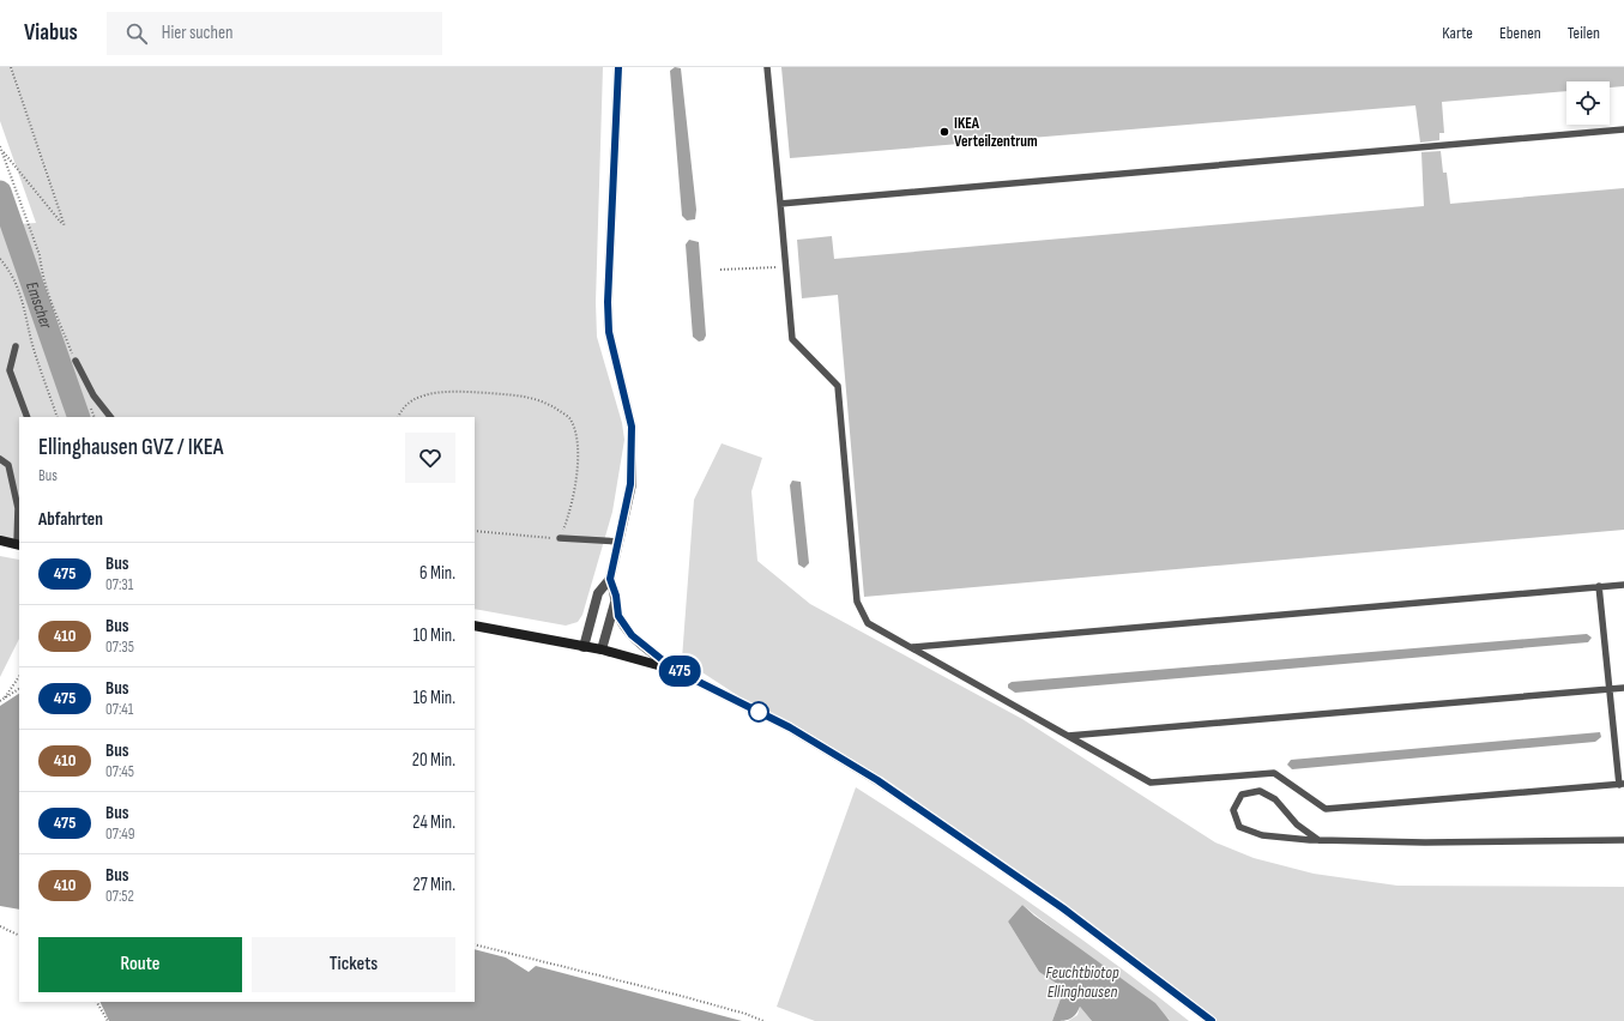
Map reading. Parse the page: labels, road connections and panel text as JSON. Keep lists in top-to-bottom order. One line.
{"water":["Emscher","Feuchtbiotop Ellinghausen"],"places":["IKEA Verteilzentrum"],"lines":["bus line 475"],"page":{"header":"Viabus","search":"Hier suchen","nav":["Karte","Ebenen","Teilen"],"on_map":"475","heading":[["Ellinghausen GVZ / IKEA","Bus"],"Abfahrten"],"list":[{"mark":"475","name":"Bus","note":"07:31","value":"6 Min."},{"mark":"410","name":"Bus","note":"07:35","value":"10 Min."},{"mark":"475","name":"Bus","note":"07:41","value":"16 Min."},{"mark":"410","name":"Bus","note":"07:45","value":"20 Min."},{"mark":"475","name":"Bus","note":"07:49","value":"24 Min."},{"mark":"410","name":"Bus","note":"07:52","value":"27 Min."}],"buttons":["Route","Tickets"]}}
